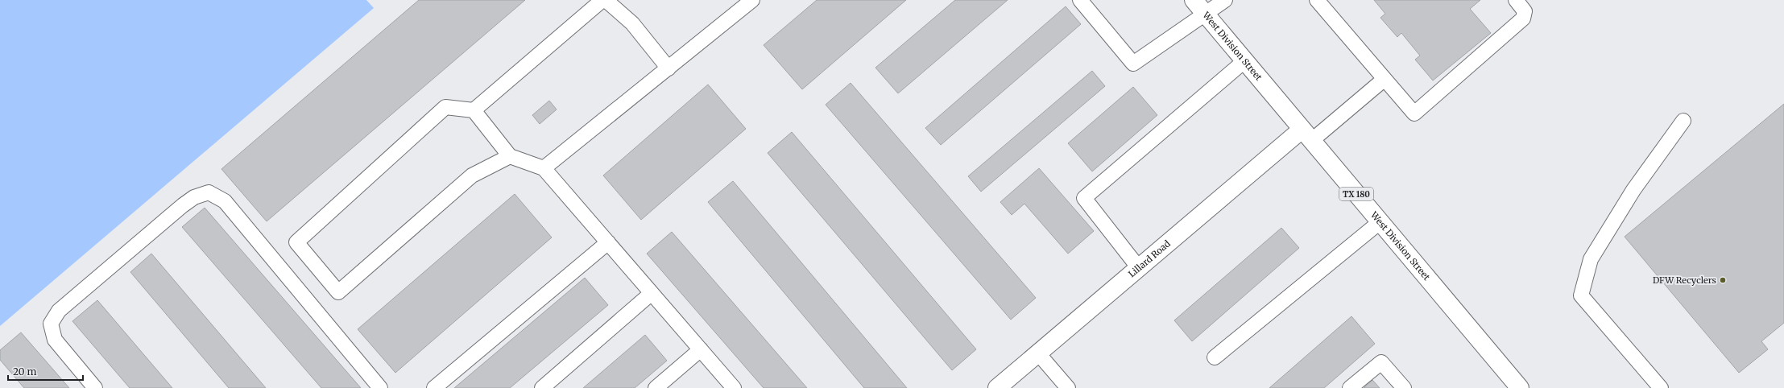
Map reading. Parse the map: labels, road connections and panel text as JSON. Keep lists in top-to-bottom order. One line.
{"streets":{"main road":["West Division Street","TX 180","Lillard Road"]},"crossings":[["West Division Street","Lillard Road"]],"places":["DFW Recyclers"],"scale_bar":"20 m"}
